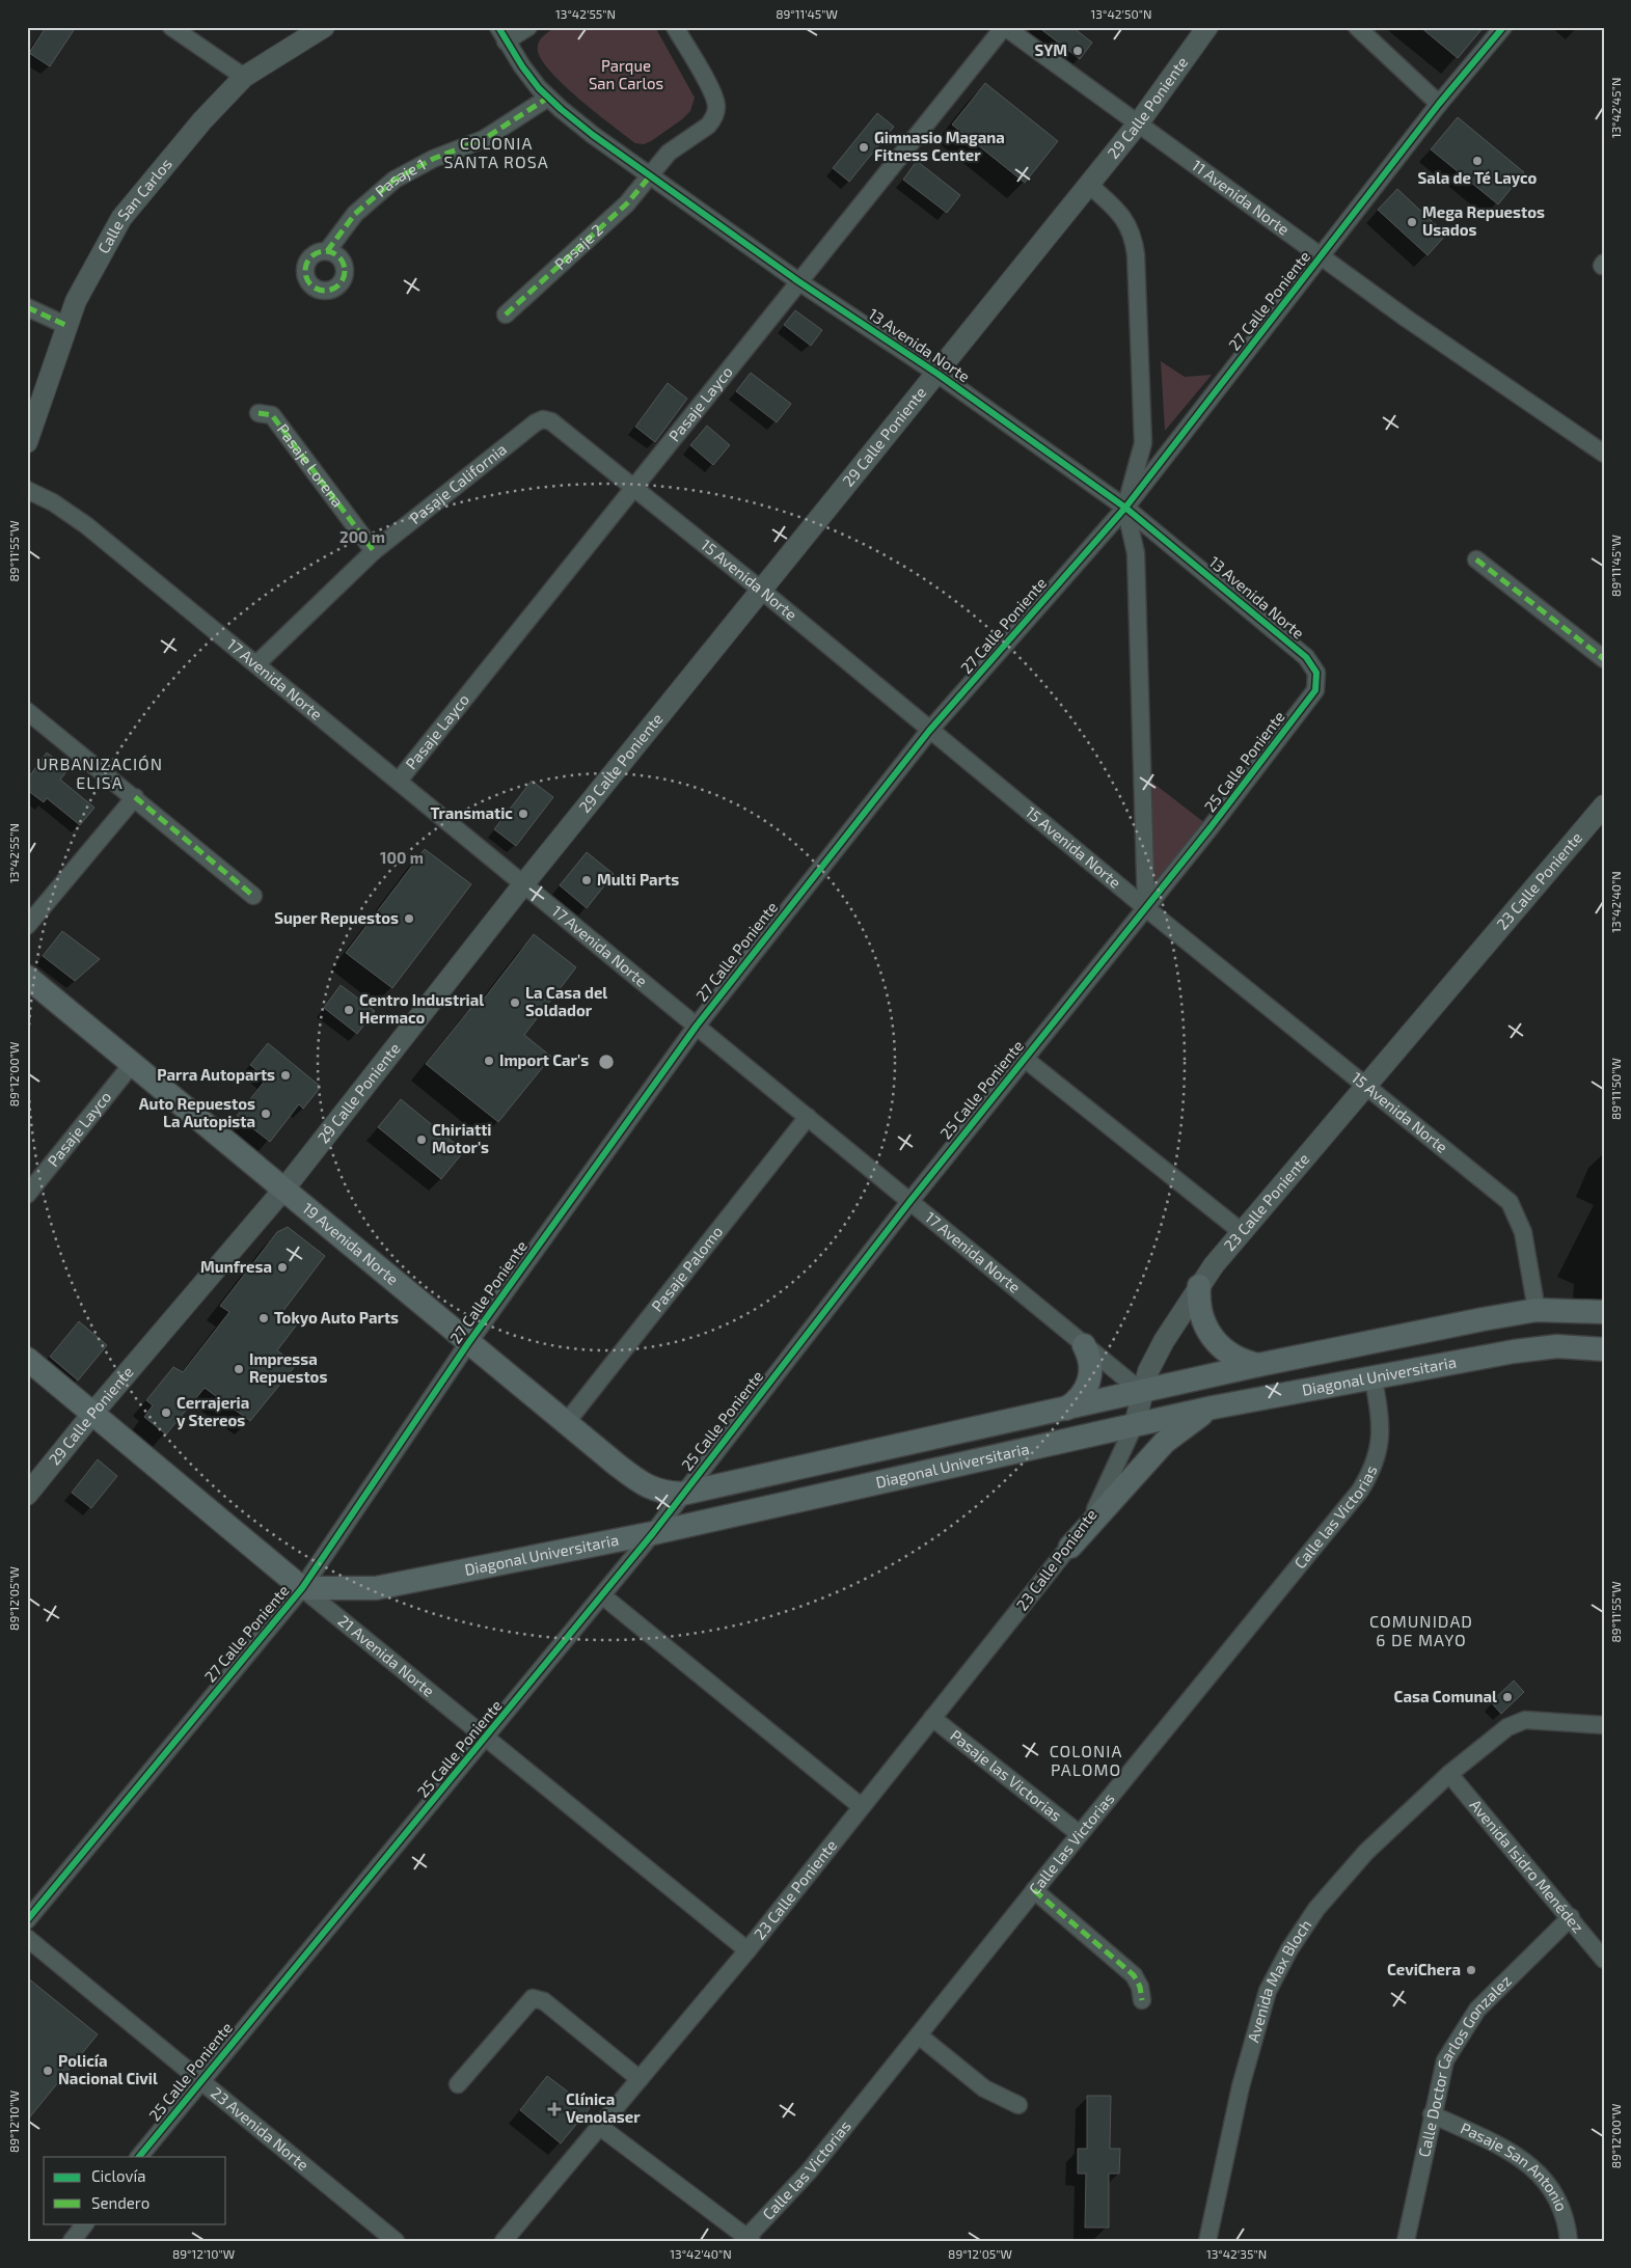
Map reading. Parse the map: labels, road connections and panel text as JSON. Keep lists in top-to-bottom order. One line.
{"streets":{"main road":["19 Avenida Norte","Diagonal Universitaria","21 Avenida Norte"],"street":["29 Calle Poniente","Pasaje 1","11 Avenida Norte","Calle San Carlos","Pasaje 2","27 Calle Poniente","13 Avenida Norte","Pasaje Layco","Pasaje Lorena","Pasaje California","15 Avenida Norte","17 Avenida Norte","25 Calle Poniente","23 Calle Poniente","Pasaje Palomo","Calle las Victorias","Pasaje las Victorias","Avenida Isidro Menédez","Avenida Max Bloch","Calle Doctor Carlos Gonzalez","23 Avenida Norte","Pasaje San Antonio"]},"crossings":[["29 Calle Poniente","11 Avenida Norte"],["29 Calle Poniente","13 Avenida Norte"],["29 Calle Poniente","15 Avenida Norte"],["29 Calle Poniente","17 Avenida Norte"],["29 Calle Poniente","19 Avenida Norte"],["29 Calle Poniente","21 Avenida Norte"],["Pasaje 1","13 Avenida Norte"],["11 Avenida Norte","27 Calle Poniente"],["11 Avenida Norte","Pasaje Layco"],["Pasaje 2","13 Avenida Norte"],["27 Calle Poniente","13 Avenida Norte"],["27 Calle Poniente","15 Avenida Norte"],["27 Calle Poniente","17 Avenida Norte"],["27 Calle Poniente","19 Avenida Norte"],["27 Calle Poniente","Diagonal Universitaria"],["27 Calle Poniente","21 Avenida Norte"],["13 Avenida Norte","Pasaje Layco"],["13 Avenida Norte","25 Calle Poniente"],["Pasaje Layco","15 Avenida Norte"],["Pasaje Layco","17 Avenida Norte"],["Pasaje Layco","19 Avenida Norte"],["Pasaje Lorena","Pasaje California"],["Pasaje California","15 Avenida Norte"],["Pasaje California","17 Avenida Norte"],["15 Avenida Norte","25 Calle Poniente"],["15 Avenida Norte","23 Calle Poniente"],["15 Avenida Norte","Diagonal Universitaria"],["17 Avenida Norte","25 Calle Poniente"],["17 Avenida Norte","23 Calle Poniente"],["17 Avenida Norte","Pasaje Palomo"],["17 Avenida Norte","Diagonal Universitaria"],["25 Calle Poniente","19 Avenida Norte"],["25 Calle Poniente","Diagonal Universitaria"],["25 Calle Poniente","21 Avenida Norte"],["25 Calle Poniente","23 Avenida Norte"],["23 Calle Poniente","Diagonal Universitaria"],["23 Calle Poniente","21 Avenida Norte"],["23 Calle Poniente","Pasaje las Victorias"],["19 Avenida Norte","Pasaje Palomo"],["19 Avenida Norte","Diagonal Universitaria"],["Diagonal Universitaria","Calle las Victorias"],["Diagonal Universitaria","21 Avenida Norte"],["Calle las Victorias","Pasaje las Victorias"],["Avenida Isidro Menédez","Avenida Max Bloch"],["Avenida Isidro Menédez","Calle Doctor Carlos Gonzalez"],["Calle Doctor Carlos Gonzalez","Pasaje San Antonio"]],"districts":["COLONIA SANTA ROSA","URBANIZACIÓN ELISA","COMUNIDAD 6 DE MAYO","COLONIA PALOMO"],"parks":["Parque San Carlos"],"places":{"other":["SYM","Gimnasio Magana Fitness Center","Sala de Té Layco","Mega Repuestos Usados","Transmatic","Multi Parts","Super Repuestos","La Casa del Soldador","Centro Industrial Hermaco","Import Car's","Parra Autoparts","Auto Repuestos La Autopista","Chiriatti Motor's","Munfresa","Tokyo Auto Parts","Impressa Repuestos","Cerrajeria y Stereos","Casa Comunal","CeviChera","Policía Nacional Civil"],"health":["Clínica Venolaser"]},"legend":["Ciclovía","Sendero"],"coordinates":["13°42'55\"N","89°11'45\"W","13°42'50\"N","13°42'45\"N","89°11'55\"W","13°42'40\"N","89°12'00\"W","89°11'50\"W","89°12'05\"W","89°12'10\"W","13°42'35\"N"],"rings":["200 m","100 m"]}
